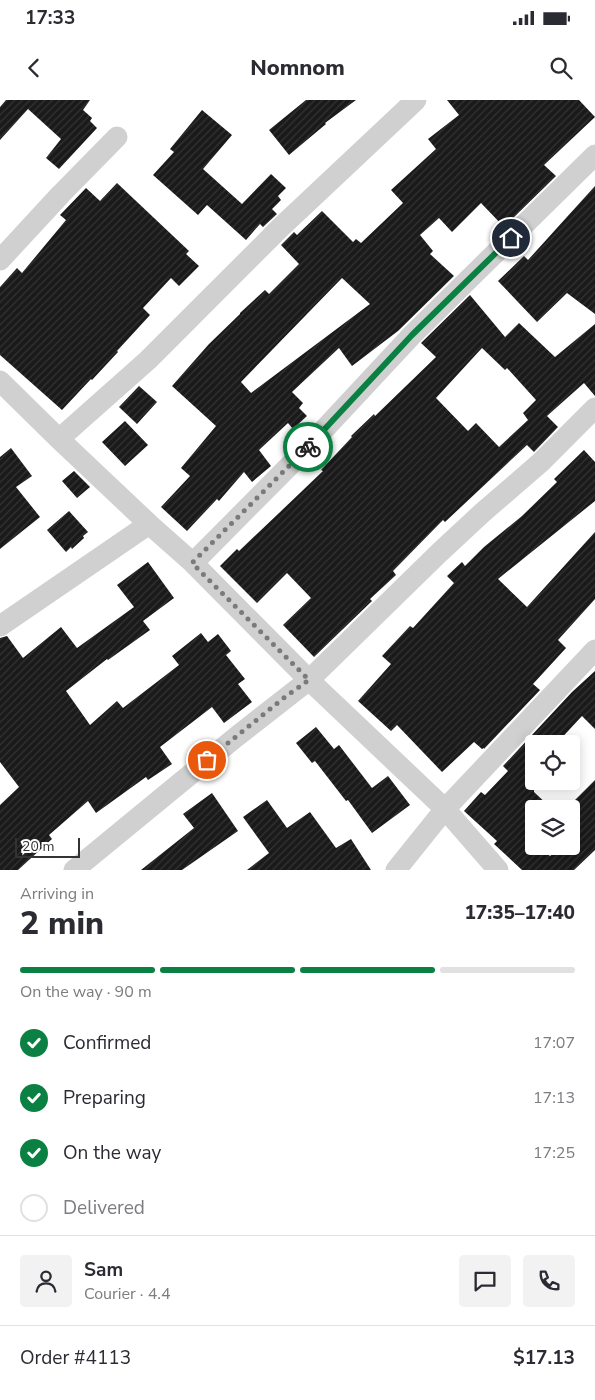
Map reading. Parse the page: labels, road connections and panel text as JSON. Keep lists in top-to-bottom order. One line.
{"scale_bar":"20 m","page":{"status":"17:33","header":"Nomnom","scale":"20 m","heading":["2 min","Arriving in","17:35–17:40"],"panel":["Sam","Courier · 4.4","Order #4113","$17.13"],"bar":"On the way · 90 m","list":[["Confirmed","17:07"],["Preparing","17:13"],["On the way","17:25"],"Delivered"]}}
